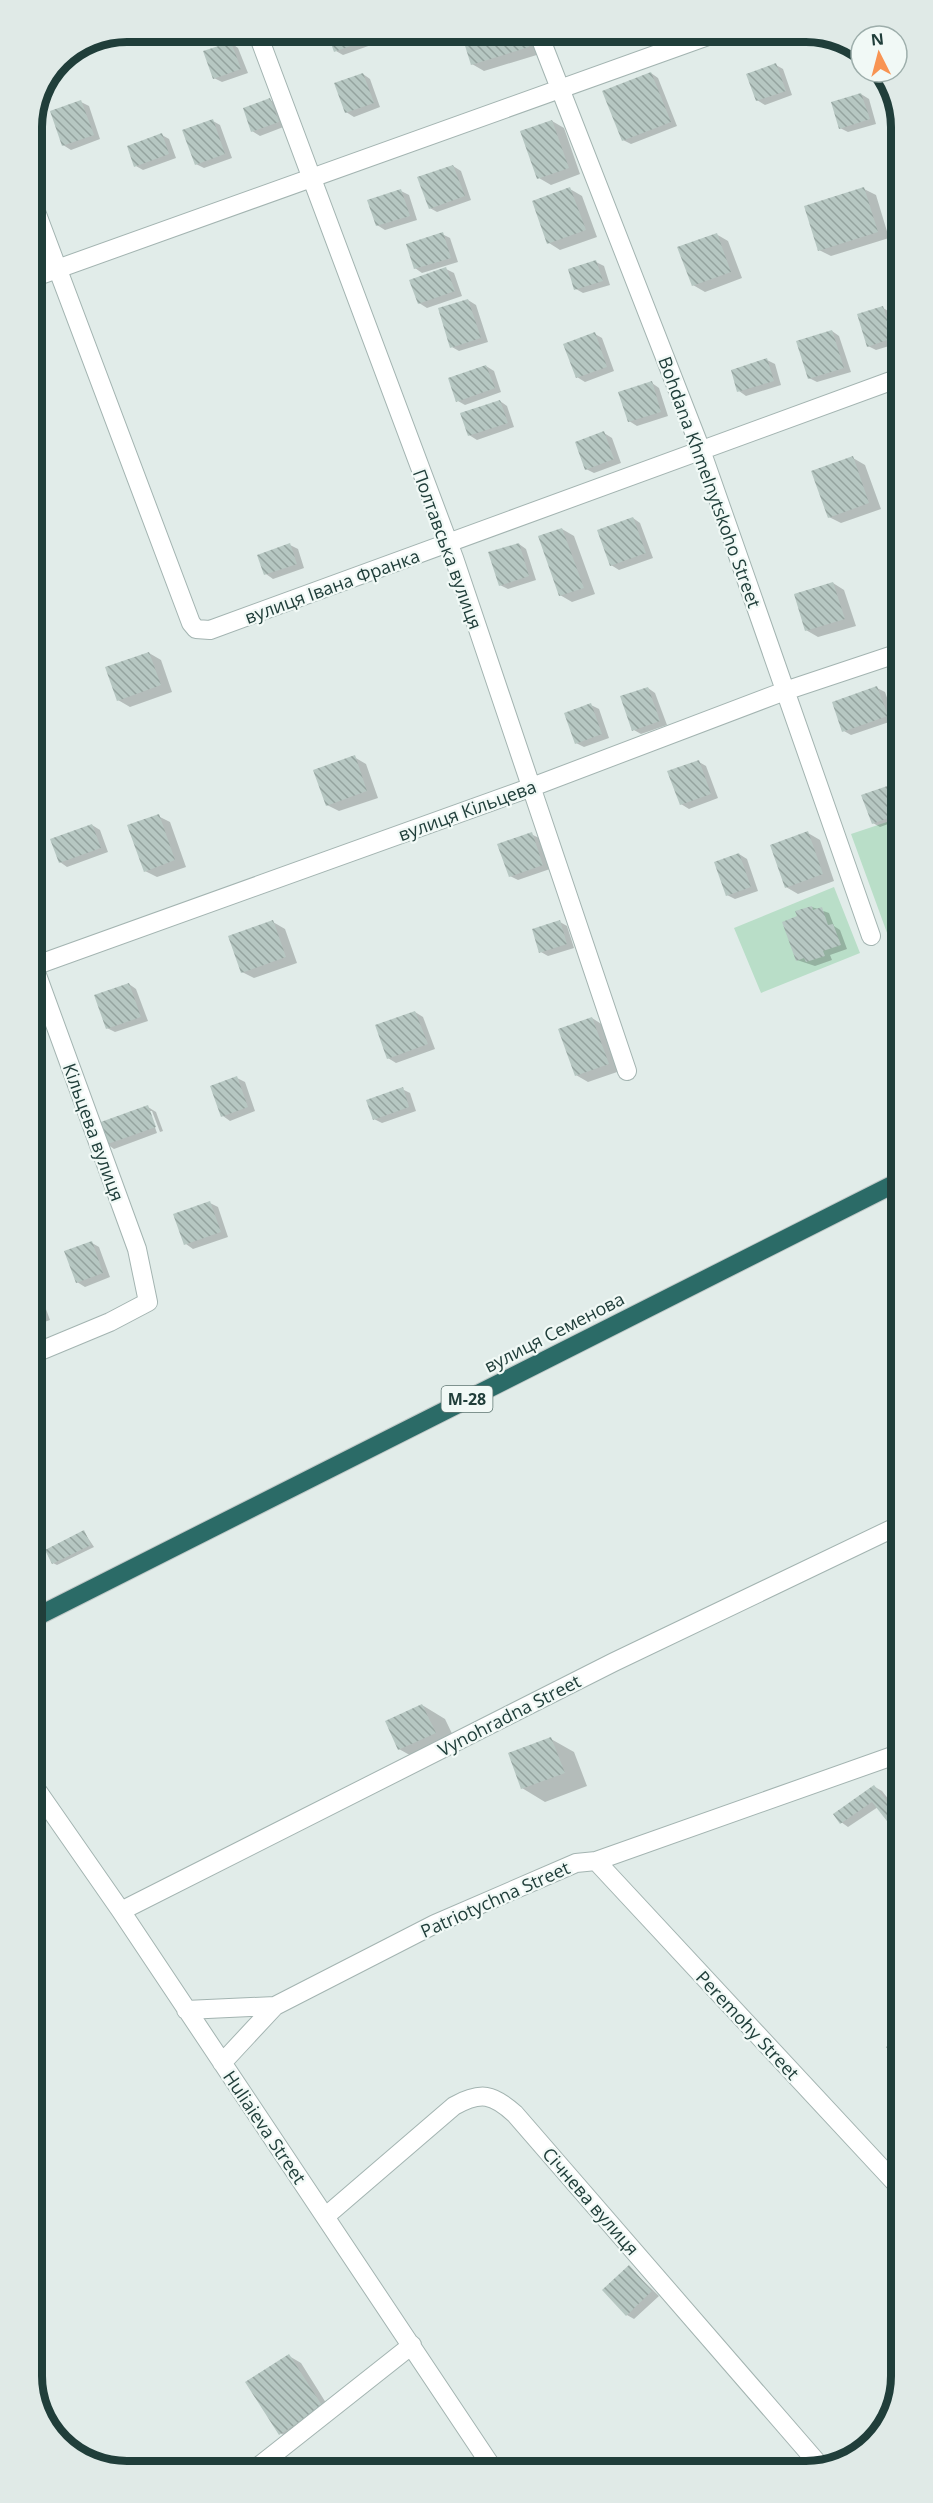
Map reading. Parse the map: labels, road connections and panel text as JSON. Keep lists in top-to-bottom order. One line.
{"streets":{"highway":["вулиця Семенова","М-28"],"street":["Bohdana Khmelnytskoho Street","Полтавська вулиця","вулиця Івана Франка","вулиця Кільцева","Кільцева вулиця","Vynohradna Street","Patriotychna Street","Peremohy Street","Huliaieva Street","Січнева вулиця"]},"crossings":[["Bohdana Khmelnytskoho Street","вулиця Івана Франка"],["Bohdana Khmelnytskoho Street","вулиця Кільцева"],["Полтавська вулиця","вулиця Івана Франка"],["Полтавська вулиця","вулиця Кільцева"],["Vynohradna Street","Huliaieva Street"],["Patriotychna Street","Peremohy Street"],["Patriotychna Street","Huliaieva Street"],["Huliaieva Street","Січнева вулиця"]],"north":"top"}
